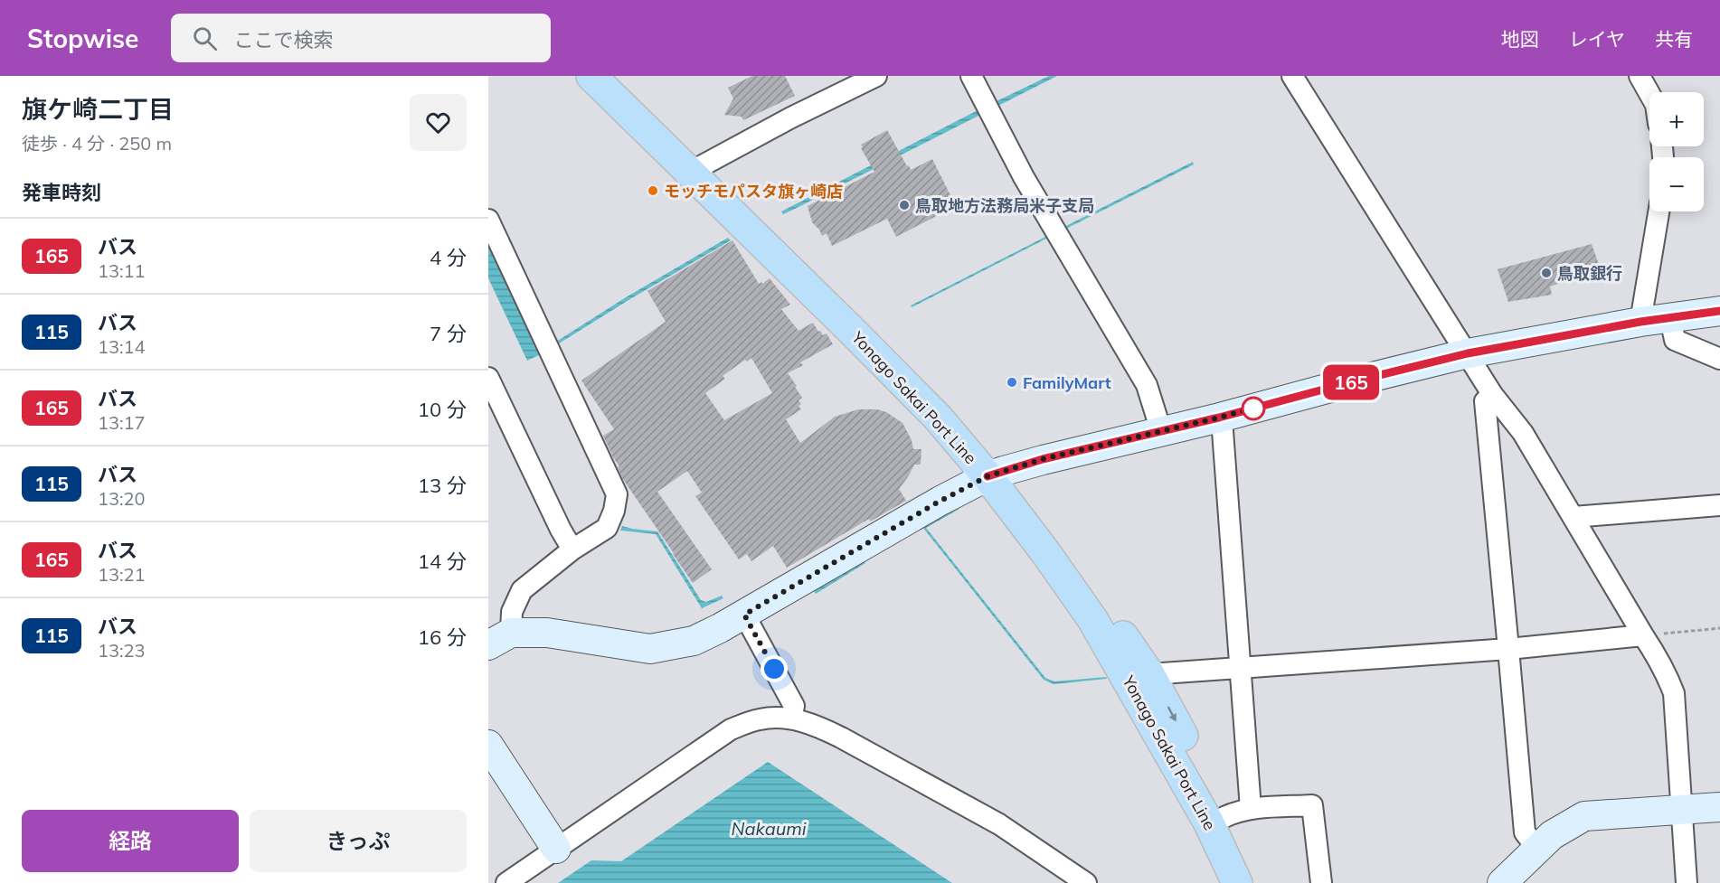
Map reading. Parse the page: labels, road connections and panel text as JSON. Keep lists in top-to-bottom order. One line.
{"streets":{"main road":["Yonago Sakai Port Line"]},"water":["Nakaumi"],"places":["モッチモパスタ旗ヶ崎店","鳥取地方法務局米子支局","鳥取銀行","FamilyMart"],"lines":["bus line 165"],"page":{"header":"Stopwise","search":"ここで検索","nav":["地図","レイヤ","共有"],"heading":[["旗ケ崎二丁目","徒歩 · 4 分 · 250 m"],"発車時刻"],"on_map":"165","map_buttons":["+","−"],"list":[{"mark":"165","name":"バス","note":"13:11","value":"4 分"},{"mark":"115","name":"バス","note":"13:14","value":"7 分"},{"mark":"165","name":"バス","note":"13:17","value":"10 分"},{"mark":"115","name":"バス","note":"13:20","value":"13 分"},{"mark":"165","name":"バス","note":"13:21","value":"14 分"},{"mark":"115","name":"バス","note":"13:23","value":"16 分"}],"buttons":["経路","きっぷ"]}}
